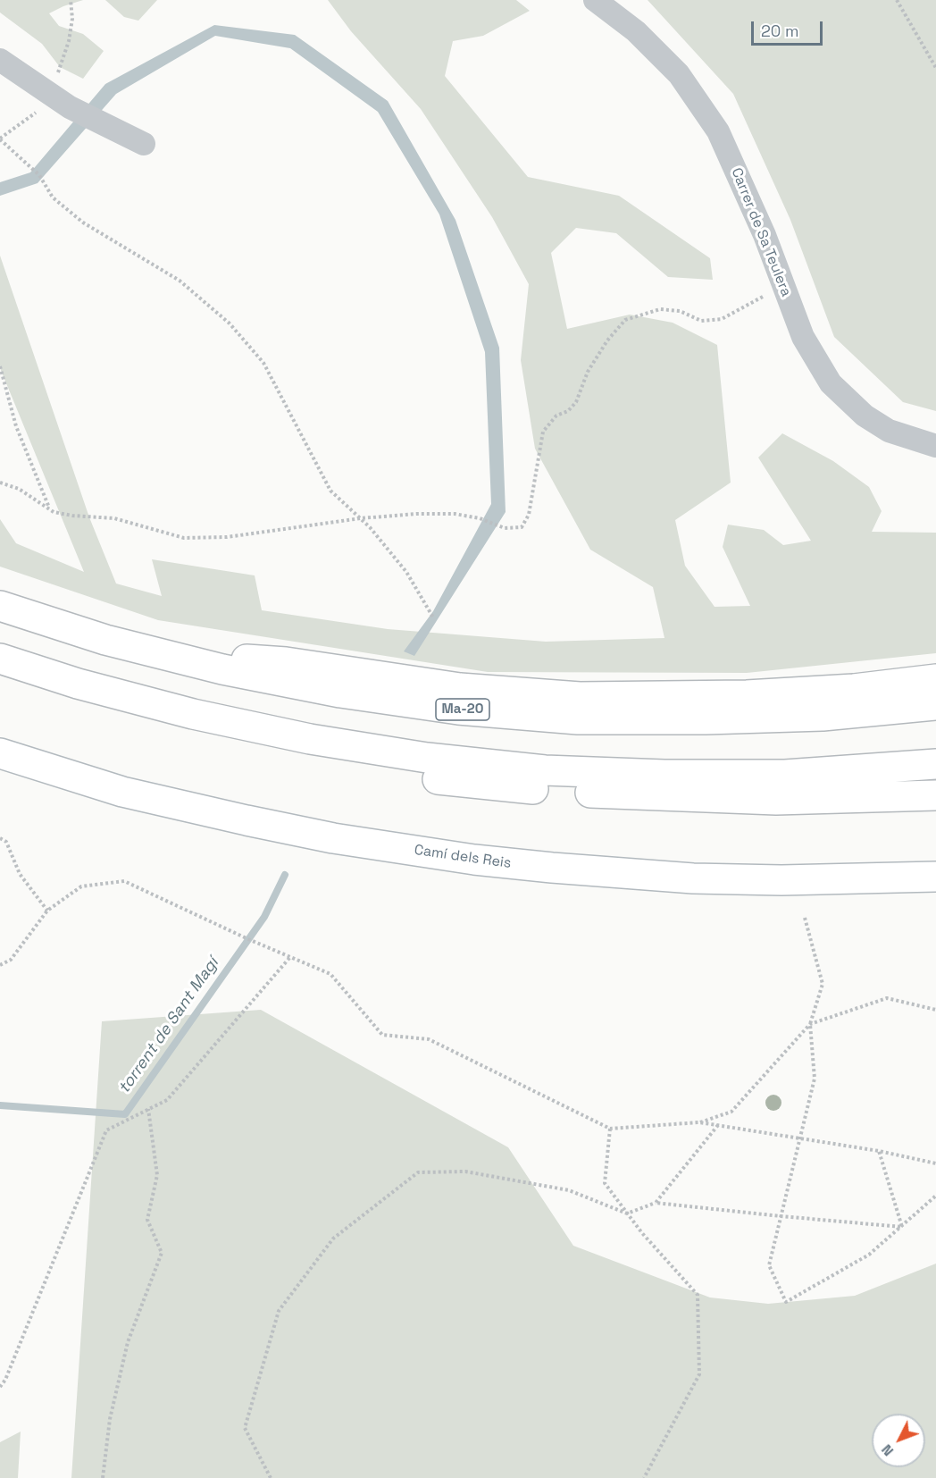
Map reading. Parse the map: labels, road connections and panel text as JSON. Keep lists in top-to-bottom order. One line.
{"streets":{"main road":["Ma-20","Camí dels Reis"],"street":["Carrer de Sa Teulera"]},"water":["torrent de Sant Magí"],"scale_bar":"20 m","north":"bottom left"}
